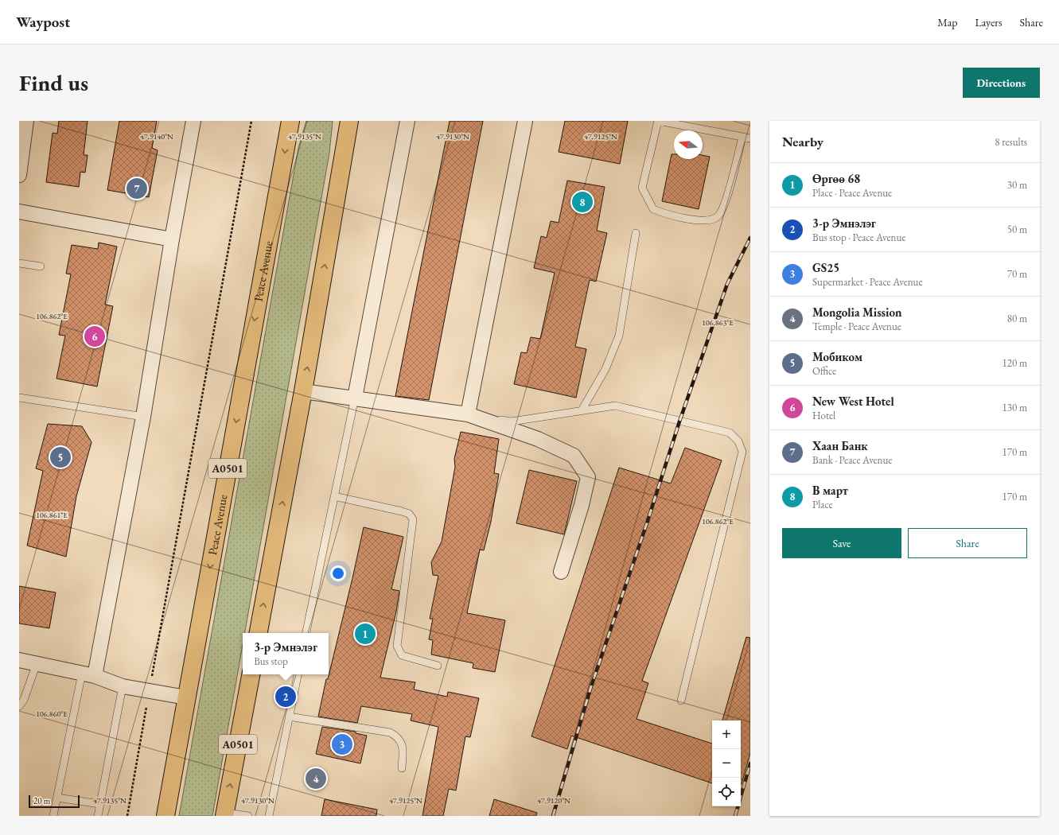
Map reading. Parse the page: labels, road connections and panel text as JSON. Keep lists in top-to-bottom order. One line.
{"streets":{"highway":["Peace Avenue","A0501"]},"scale_bar":"20 m","north":"left","page":{"header":"Waypost","nav":["Map","Layers","Share"],"buttons":["Directions",["Save","Share"]],"title":"Find us","heading":["Nearby","8 results"],"list":[{"mark":"1","name":"Өргөө 68","note":"Place · Peace Avenue","value":"30 m"},{"mark":"2","name":"3-р Эмнэлэг","note":"Bus stop · Peace Avenue","value":"50 m"},{"mark":"3","name":"GS25","note":"Supermarket · Peace Avenue","value":"70 m"},{"mark":"4","name":"Mongolia Mission","note":"Temple · Peace Avenue","value":"80 m"},{"mark":"5","name":"Мобиком","note":"Office","value":"120 m"},{"mark":"6","name":"New West Hotel","note":"Hotel","value":"130 m"},{"mark":"7","name":"Хаан Банк","note":"Bank · Peace Avenue","value":"170 m"},{"mark":"8","name":"В март","note":"Place","value":"170 m"}],"pins":["7","8","6","5","1","2","3","4"],"popup":["3-р Эмнэлэг","Bus stop"],"map_buttons":["+","−"],"scale":"20 m"},"coordinates":["47.9140°N","47.9135°N","47.9130°N","47.9125°N","106.862°E","106.863°E","106.861°E","106.860°E","47.9120°N"]}
